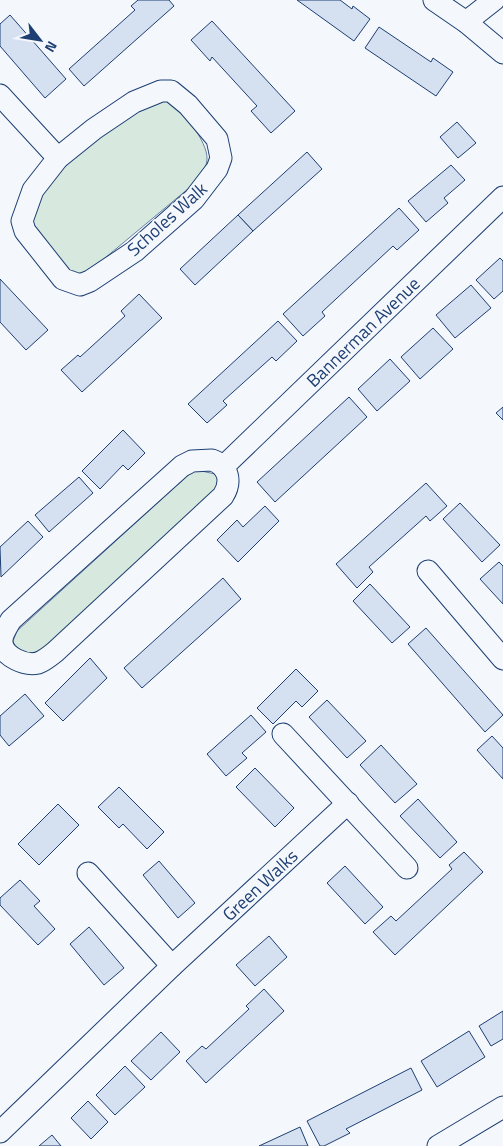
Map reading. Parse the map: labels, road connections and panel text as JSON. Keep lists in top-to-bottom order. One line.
{"streets":{"street":["Scholes Walk","Bannerman Avenue","Green Walks"]},"north":"bottom right"}
